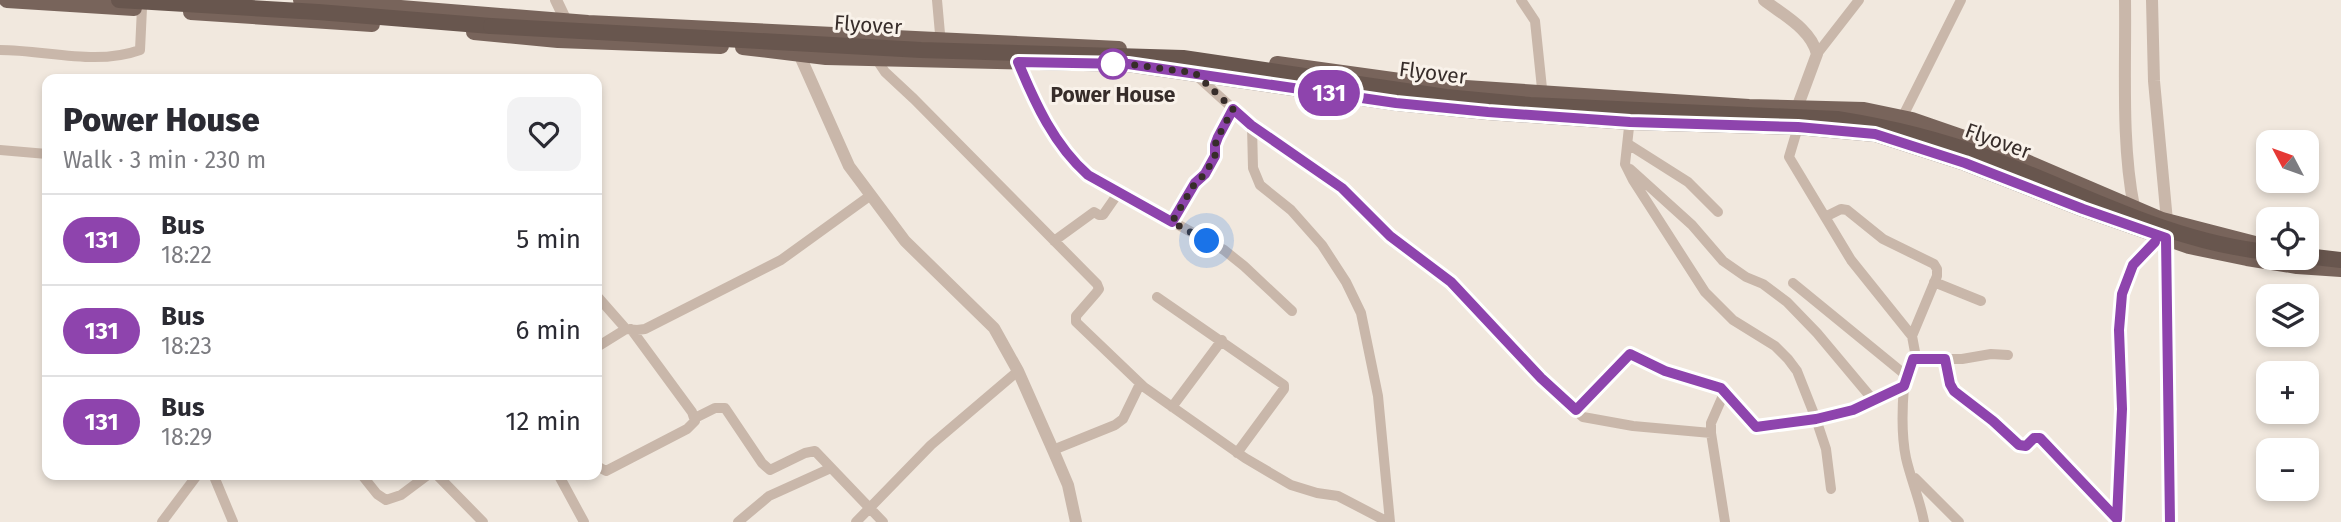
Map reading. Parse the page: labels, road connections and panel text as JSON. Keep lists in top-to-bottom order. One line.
{"streets":{"highway":["Flyover"]},"places":["Power House"],"lines":["bus line 131"],"north":"top left","page":{"on_map":"131","heading":["Power House","Walk · 3 min · 230 m"],"map_buttons":["+","−"],"list":[{"mark":"131","name":"Bus","note":"18:22","value":"5 min"},{"mark":"131","name":"Bus","note":"18:23","value":"6 min"},{"mark":"131","name":"Bus","note":"18:29","value":"12 min"}]}}
